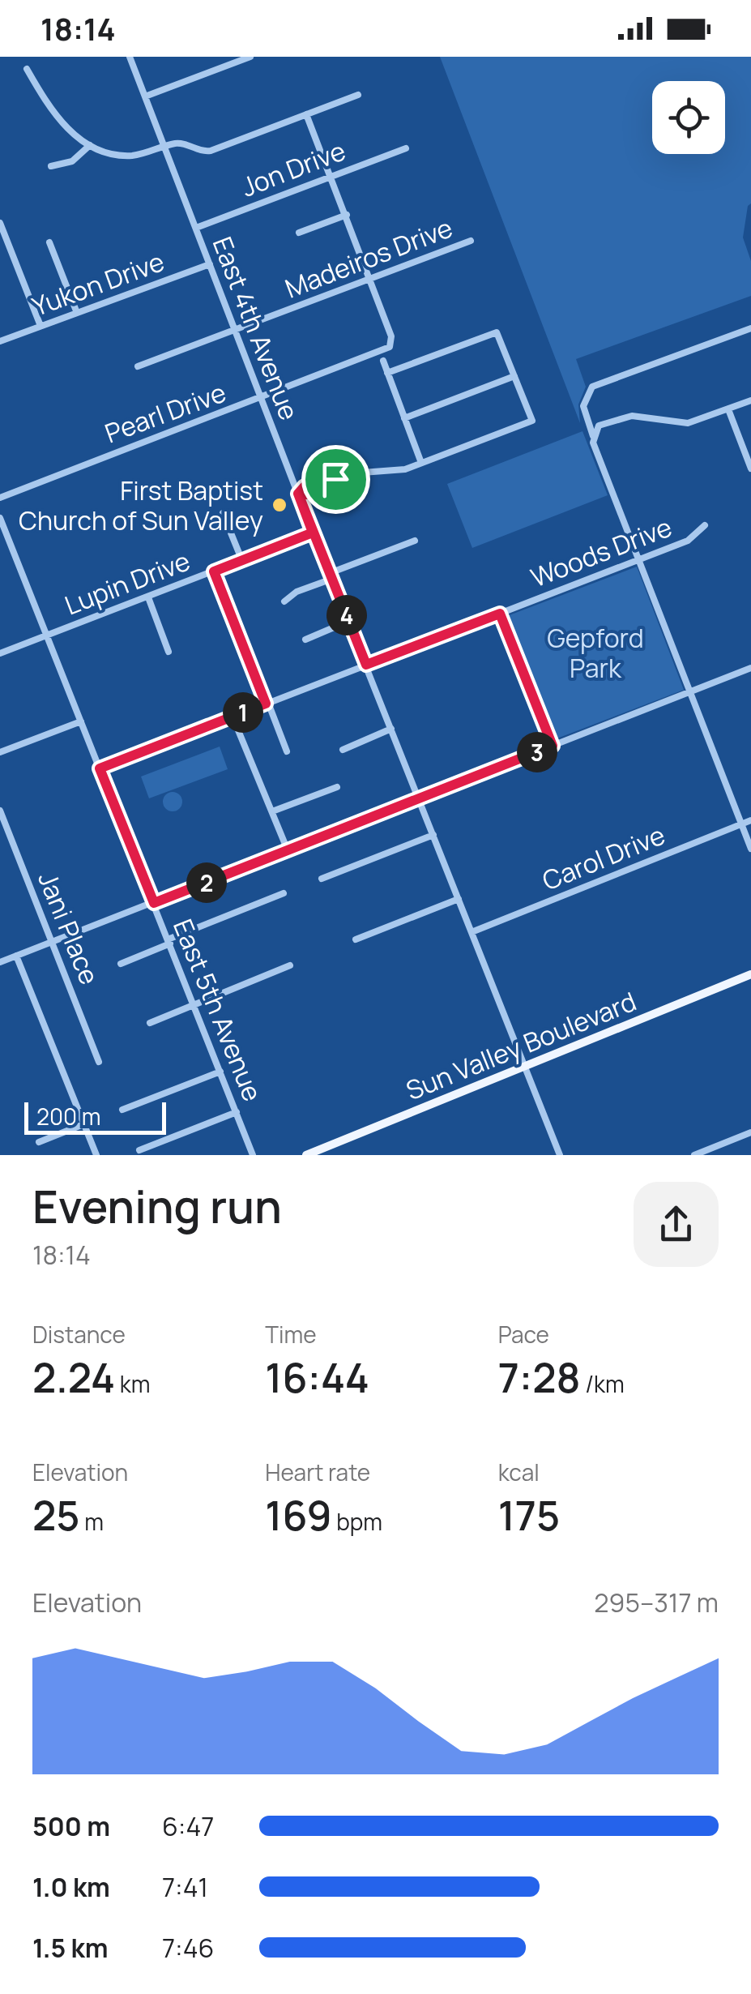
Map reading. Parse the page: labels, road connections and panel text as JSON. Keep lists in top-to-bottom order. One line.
{"streets":{"main road":["Sun Valley Boulevard"],"street":["Jon Drive","Madeiros Drive","Yukon Drive","East 4th Avenue","Pearl Drive","Woods Drive","Lupin Drive","Carol Drive","Jani Place","East 5th Avenue"]},"crossings":[["Jon Drive","East 4th Avenue"],["Madeiros Drive","East 4th Avenue"],["Madeiros Drive","Pearl Drive"],["Yukon Drive","East 4th Avenue"],["East 4th Avenue","Pearl Drive"],["East 4th Avenue","Woods Drive"],["East 4th Avenue","Lupin Drive"],["East 4th Avenue","Carol Drive"],["East 4th Avenue","Sun Valley Boulevard"],["Woods Drive","East 5th Avenue"],["Lupin Drive","East 5th Avenue"]],"parks":["Gepford Park"],"places":["First Baptist Church of Sun Valley"],"scale_bar":"200 m","page":{"status":"18:14","pins":["4","1","3","2"],"scale":"200 m","heading":["Evening run","18:14"],"stats":[["Distance","2.24 km"],["Time","16:44"],["Pace","7:28 /km"],["Elevation","25 m"],["Heart rate","169 bpm"],["kcal","175"]],"chart":["Elevation","295–317 m"],"list":[{"name":"500 m","note":"6:47"},{"name":"1.0 km","note":"7:41"},{"name":"1.5 km","note":"7:46"}]}}
